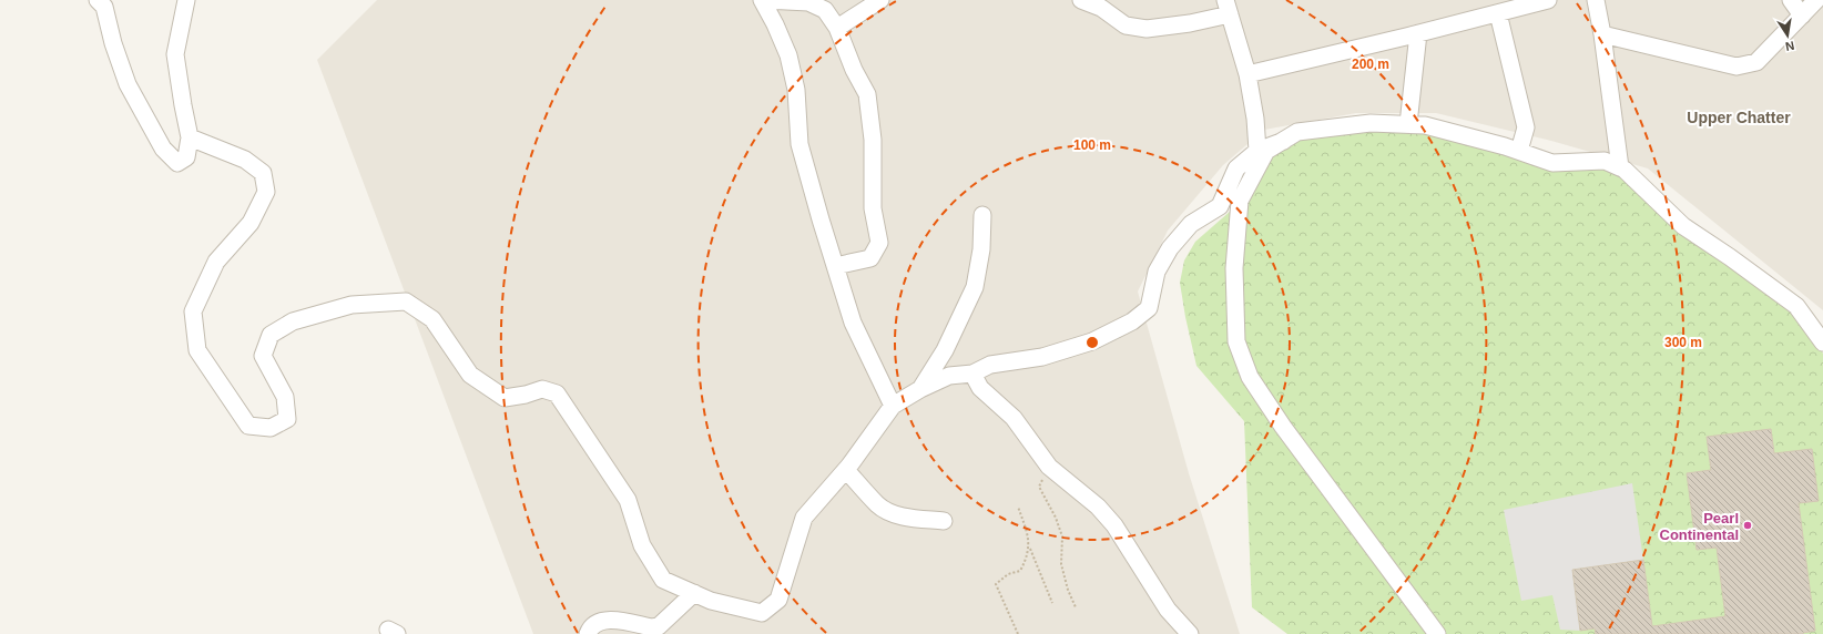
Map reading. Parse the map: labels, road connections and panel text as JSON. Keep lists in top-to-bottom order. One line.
{"districts":["Upper Chatter"],"places":["Pearl Continental"],"north":"bottom","rings":["200 m","100 m","300 m"]}
